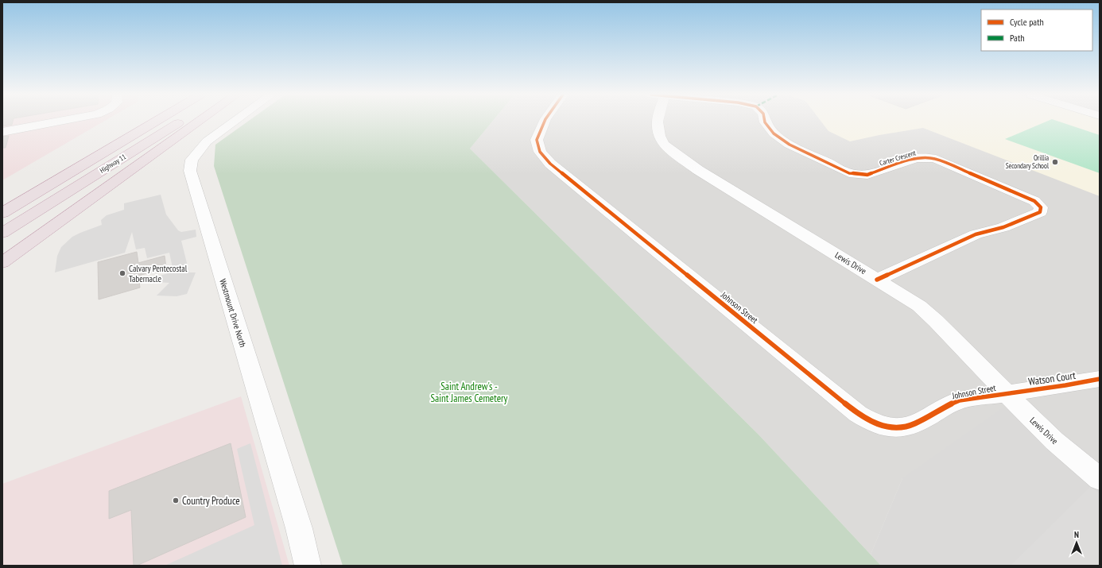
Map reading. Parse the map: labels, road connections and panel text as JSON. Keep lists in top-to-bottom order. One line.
{"streets":{"highway":["Highway 11"],"street":["Carter Crescent","Lewis Drive","Johnson Street","Westmount Drive North","Watson Court"]},"crossings":[["Carter Crescent","Lewis Drive"],["Lewis Drive","Johnson Street"],["Lewis Drive","Watson Court"],["Johnson Street","Watson Court"]],"parks":["Saint Andrew's - Saint James Cemetery"],"places":["Orillia Secondary School","Calvary Pentecostal Tabernacle","Country Produce"],"legend":["Cycle path","Path"],"north":"top"}
